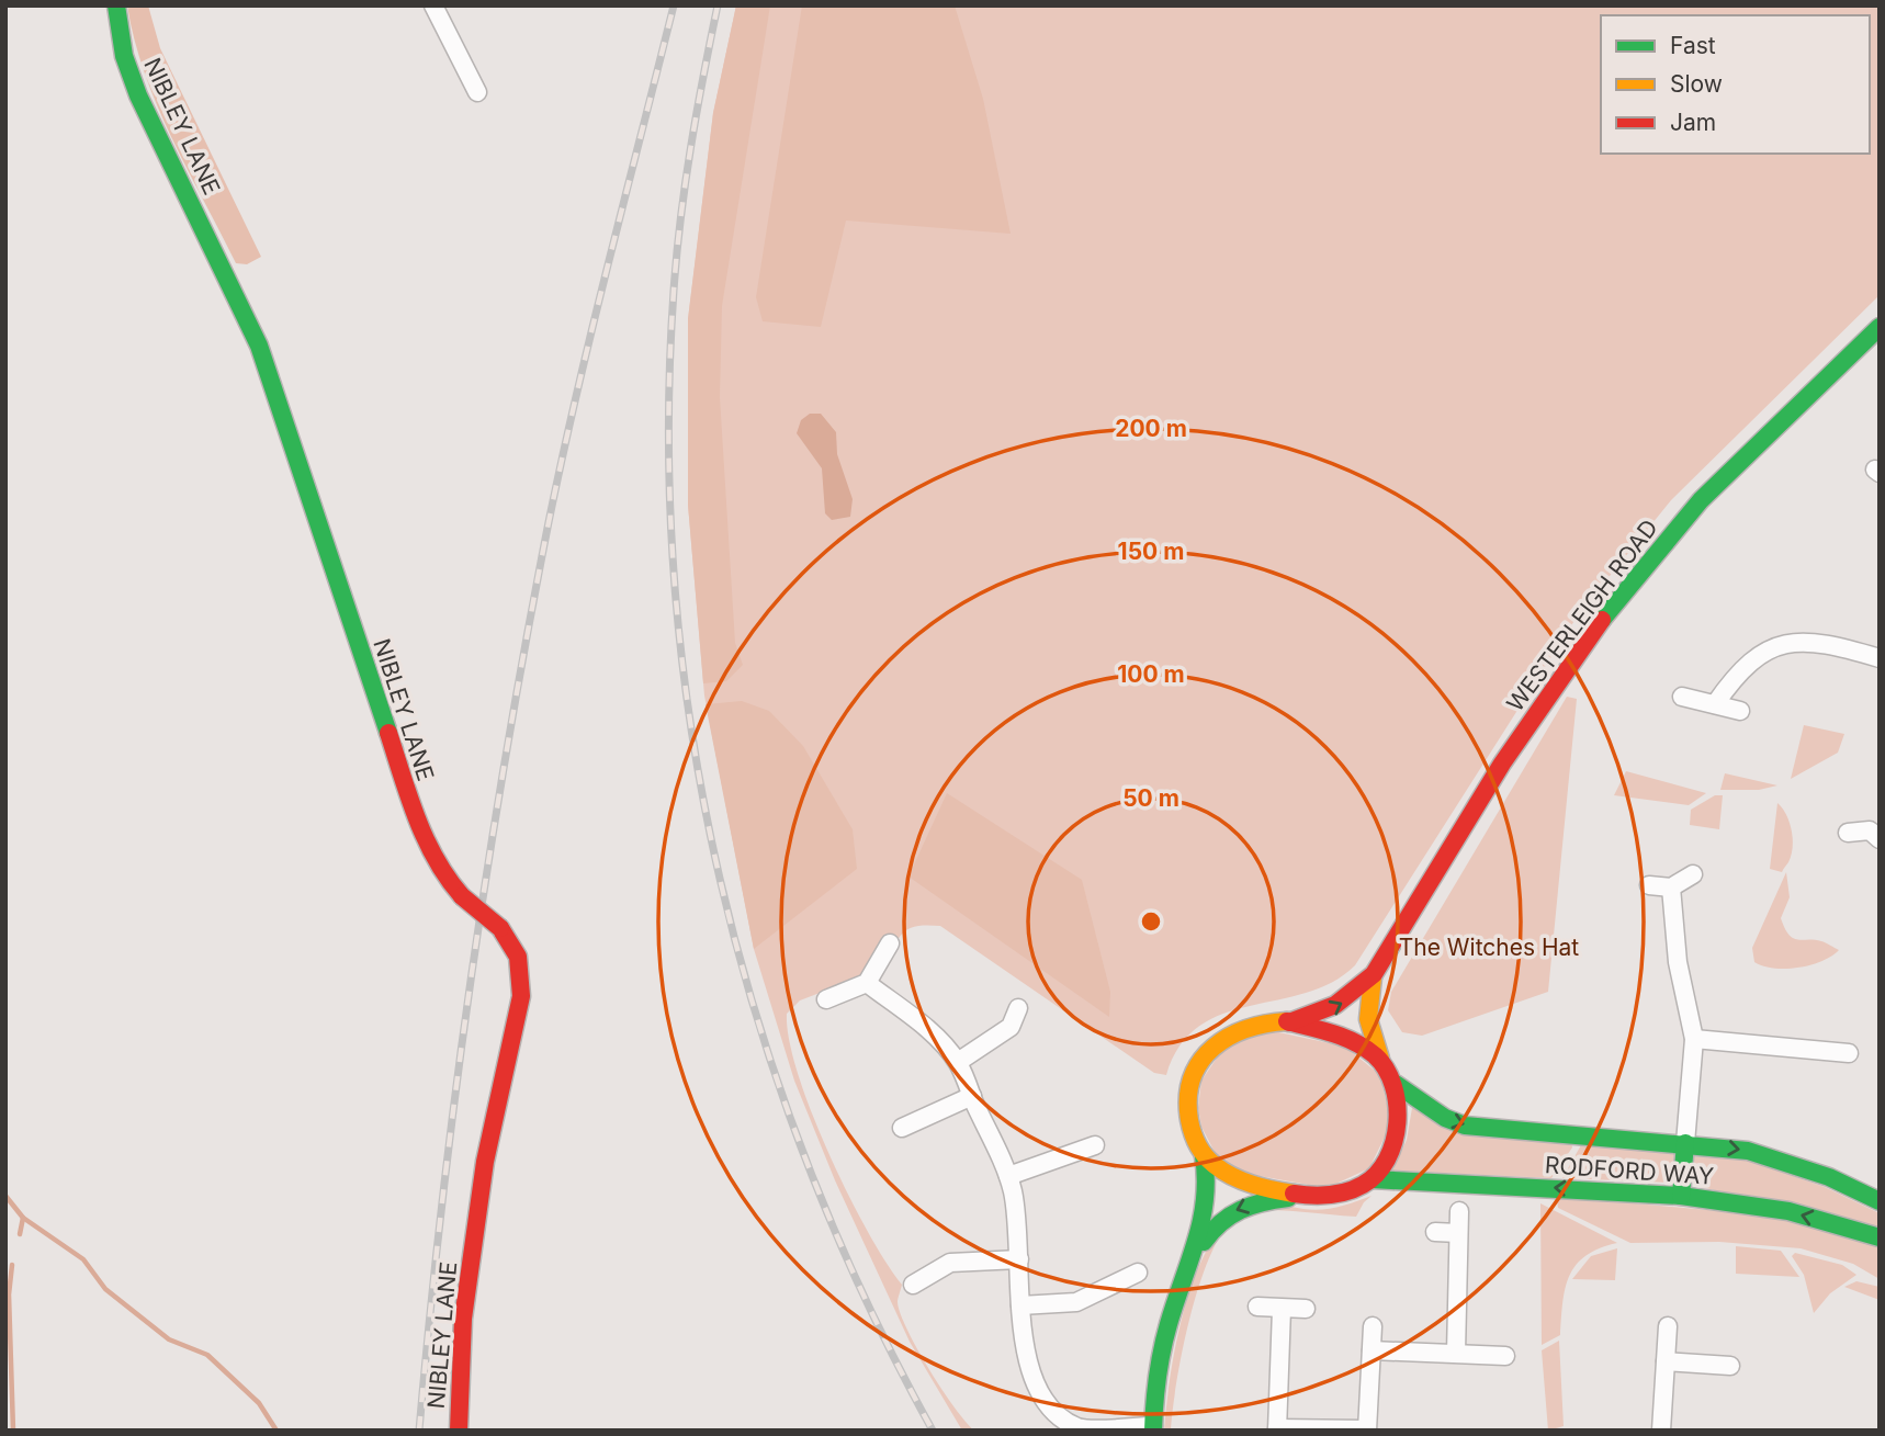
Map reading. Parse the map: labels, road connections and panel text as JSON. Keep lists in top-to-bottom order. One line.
{"streets":{"street":["NIBLEY LANE","WESTERLEIGH ROAD","RODFORD WAY"]},"crossings":[["WESTERLEIGH ROAD","RODFORD WAY"]],"parks":["The Witches Hat"],"legend":["Fast","Slow","Jam"],"rings":["200 m","150 m","100 m","50 m"]}
